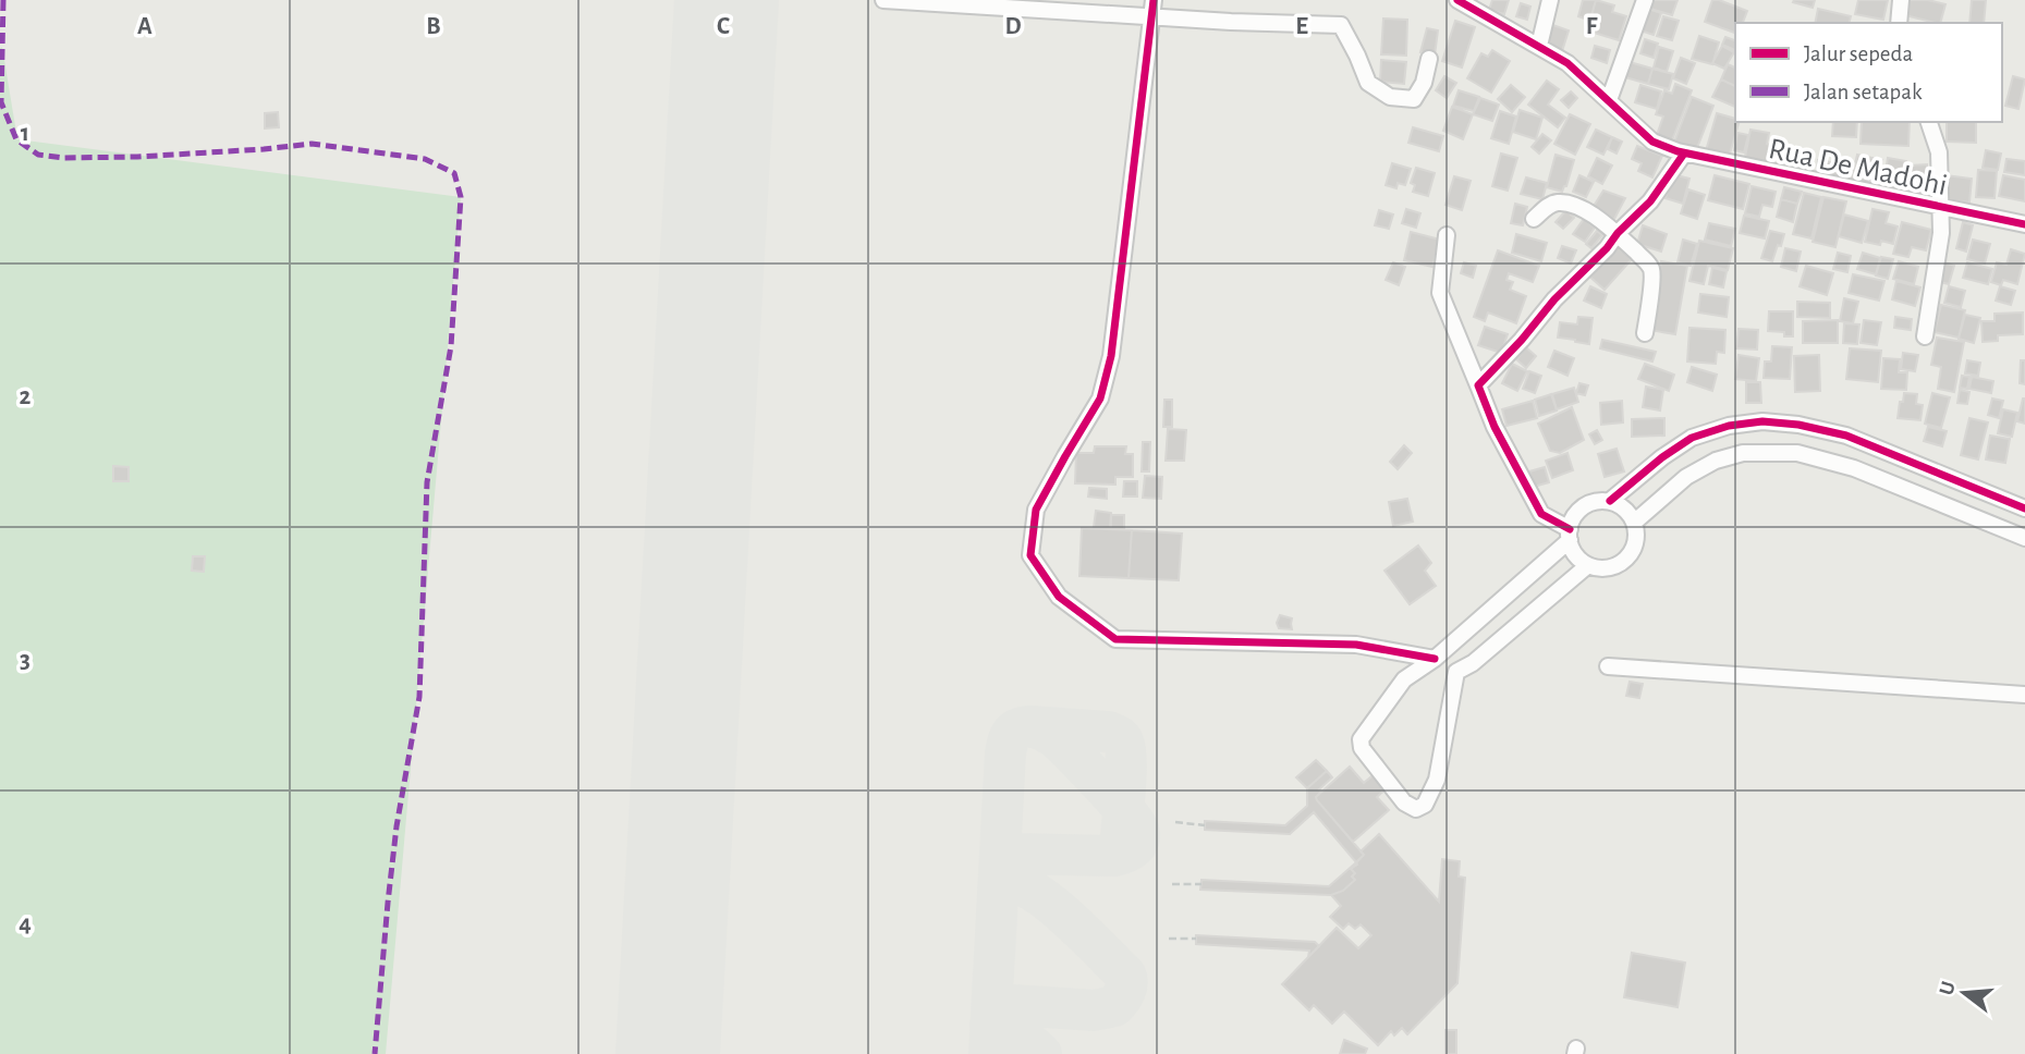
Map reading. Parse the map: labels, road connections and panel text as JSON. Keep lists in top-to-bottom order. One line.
{"streets":{"street":["Rua De Madohi"]},"legend":["Jalur sepeda","Jalan setapak"],"north":"left","grid":{"columns":["A","B","C","D","E","F"],"rows":["1","2","3","4"]}}
